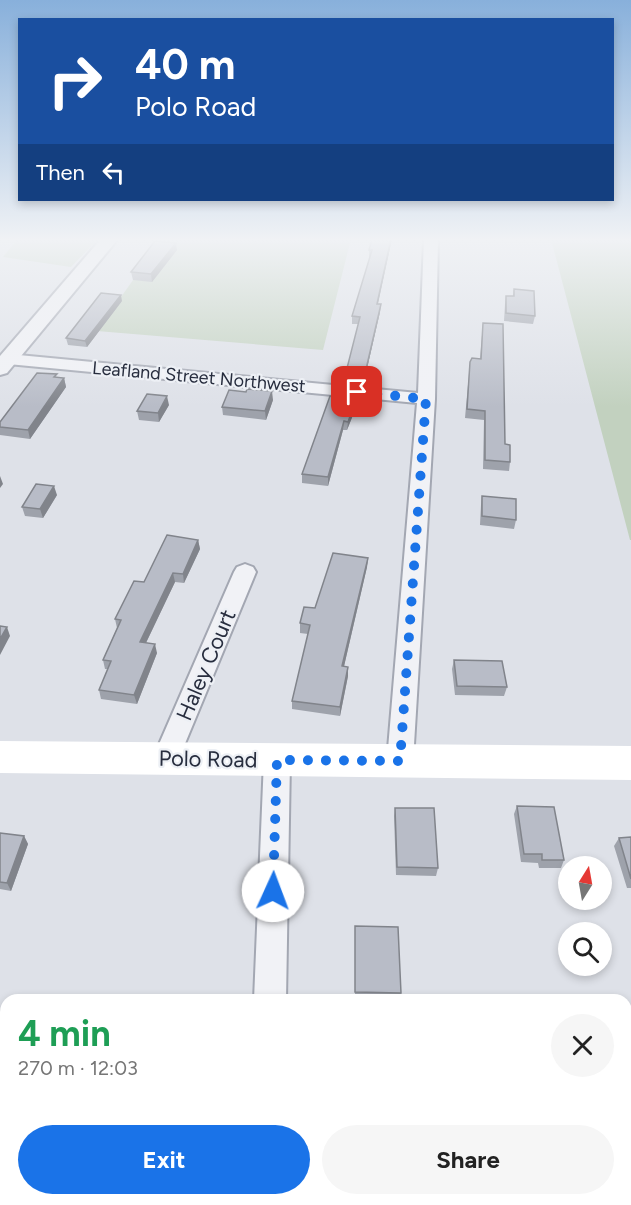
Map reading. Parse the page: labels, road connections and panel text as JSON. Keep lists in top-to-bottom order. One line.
{"streets":{"main road":["Polo Road"],"street":["Leafland Street Northwest","Haley Court"]},"crossings":[["Haley Court","Polo Road"]],"north":"top","page":{"turn":["40 m","Polo Road"],"then":"Then","heading":["4 min","270 m · 12:03"],"buttons":["Exit","Share"]}}
